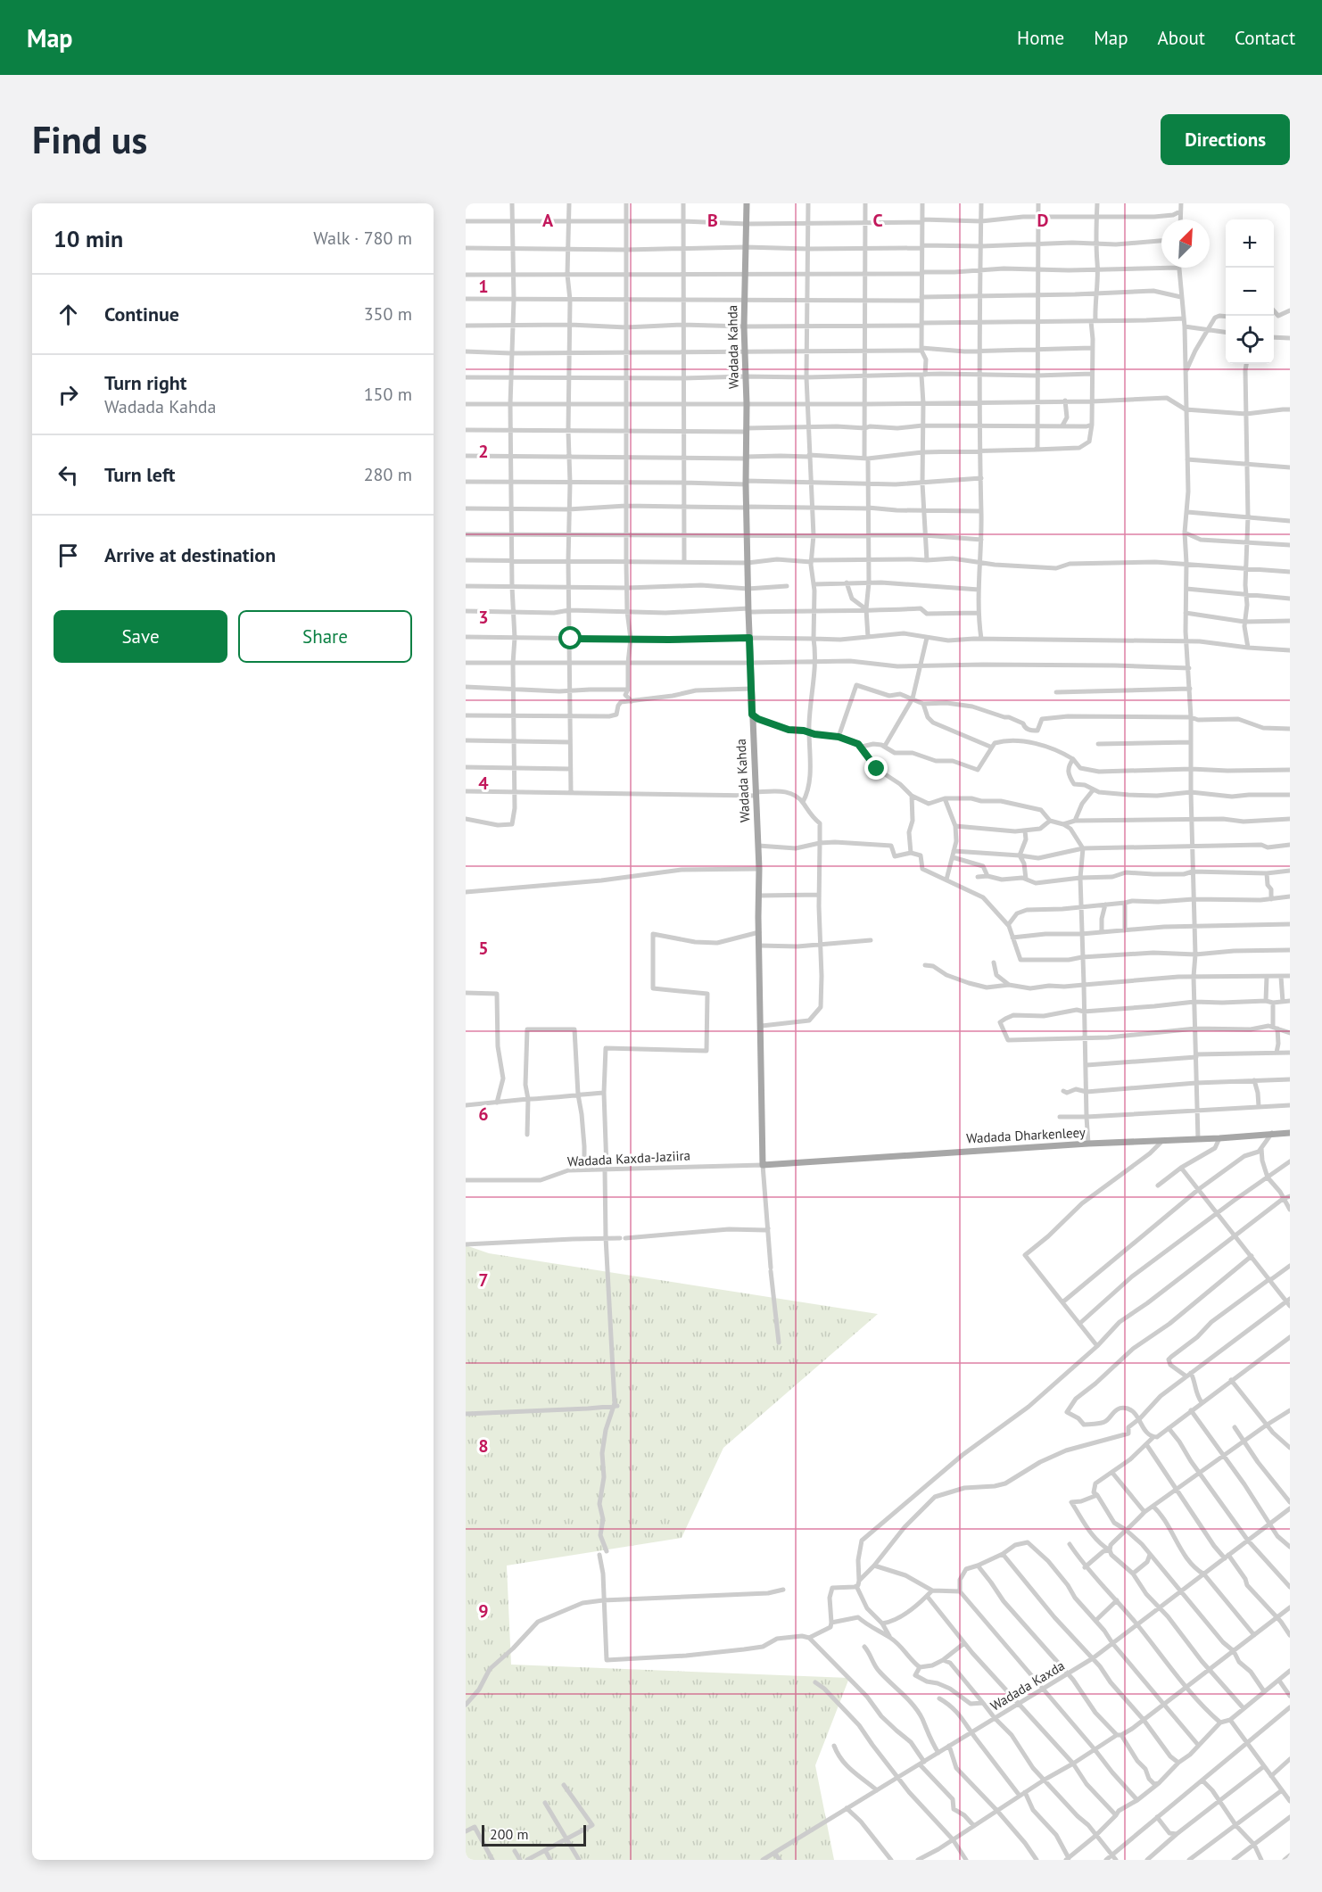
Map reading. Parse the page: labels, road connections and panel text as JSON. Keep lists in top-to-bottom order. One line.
{"streets":{"main road":["Wadada Kahda","Wadada Dharkenleey"],"street":["Wadada Kaxda-Jaziira","Wadada Kaxda"]},"crossings":[["Wadada Kahda","Wadada Dharkenleey"],["Wadada Kahda","Wadada Kaxda-Jaziira"],["Wadada Dharkenleey","Wadada Kaxda-Jaziira"]],"scale_bar":"200 m","north":"top right","page":{"header":"Map","nav":["Home","Map","About","Contact"],"buttons":["Directions",["Save","Share"]],"title":"Find us","heading":["10 min","Walk · 780 m"],"map_buttons":["+","−"],"list":[["Continue","350 m"],["Turn right","Wadada Kahda","150 m"],["Turn left","280 m"],"Arrive at destination"],"scale":"200 m"},"grid":{"columns":["A","B","C","D"],"rows":["1","2","3","4","5","6","7","8","9"]}}
